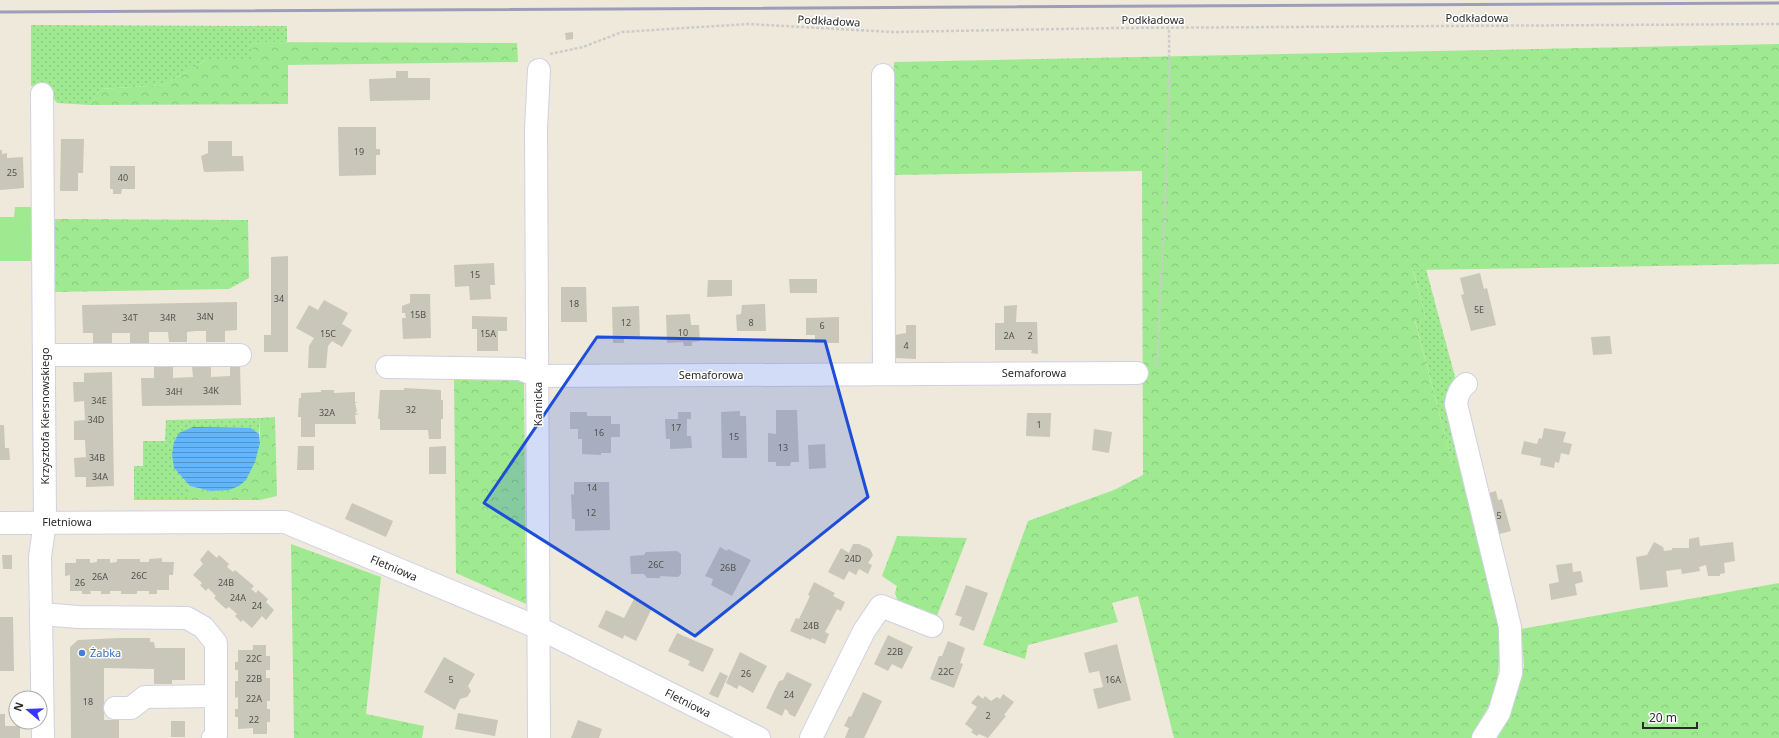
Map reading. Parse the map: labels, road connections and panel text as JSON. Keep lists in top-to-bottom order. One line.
{"streets":{"street":["Semaforowa","Karnicka","Krzysztofa Kiersnowskiego","Fletniowa"],"path":["Podkładowa"]},"crossings":[["Podkładowa","Karnicka"],["Semaforowa","Karnicka"],["Karnicka","Fletniowa"],["Krzysztofa Kiersnowskiego","Fletniowa"]],"places":["Żabka"],"house_numbers":["19","25","40","15","34","18","5E","15B","34N","34T","34R","12","8","6","10","15C","15A","2A","2","4","34K","34H","34E","32","32A","34D","1","17","16","15","13","34B","34A","14","12","5","24D","26C","26B","26C","26A","26","24B","24A","24","24B","22B","22C","22C","26","22B","5","16A","24","22A","18","2","22"],"scale_bar":"20 m","north":"left"}
